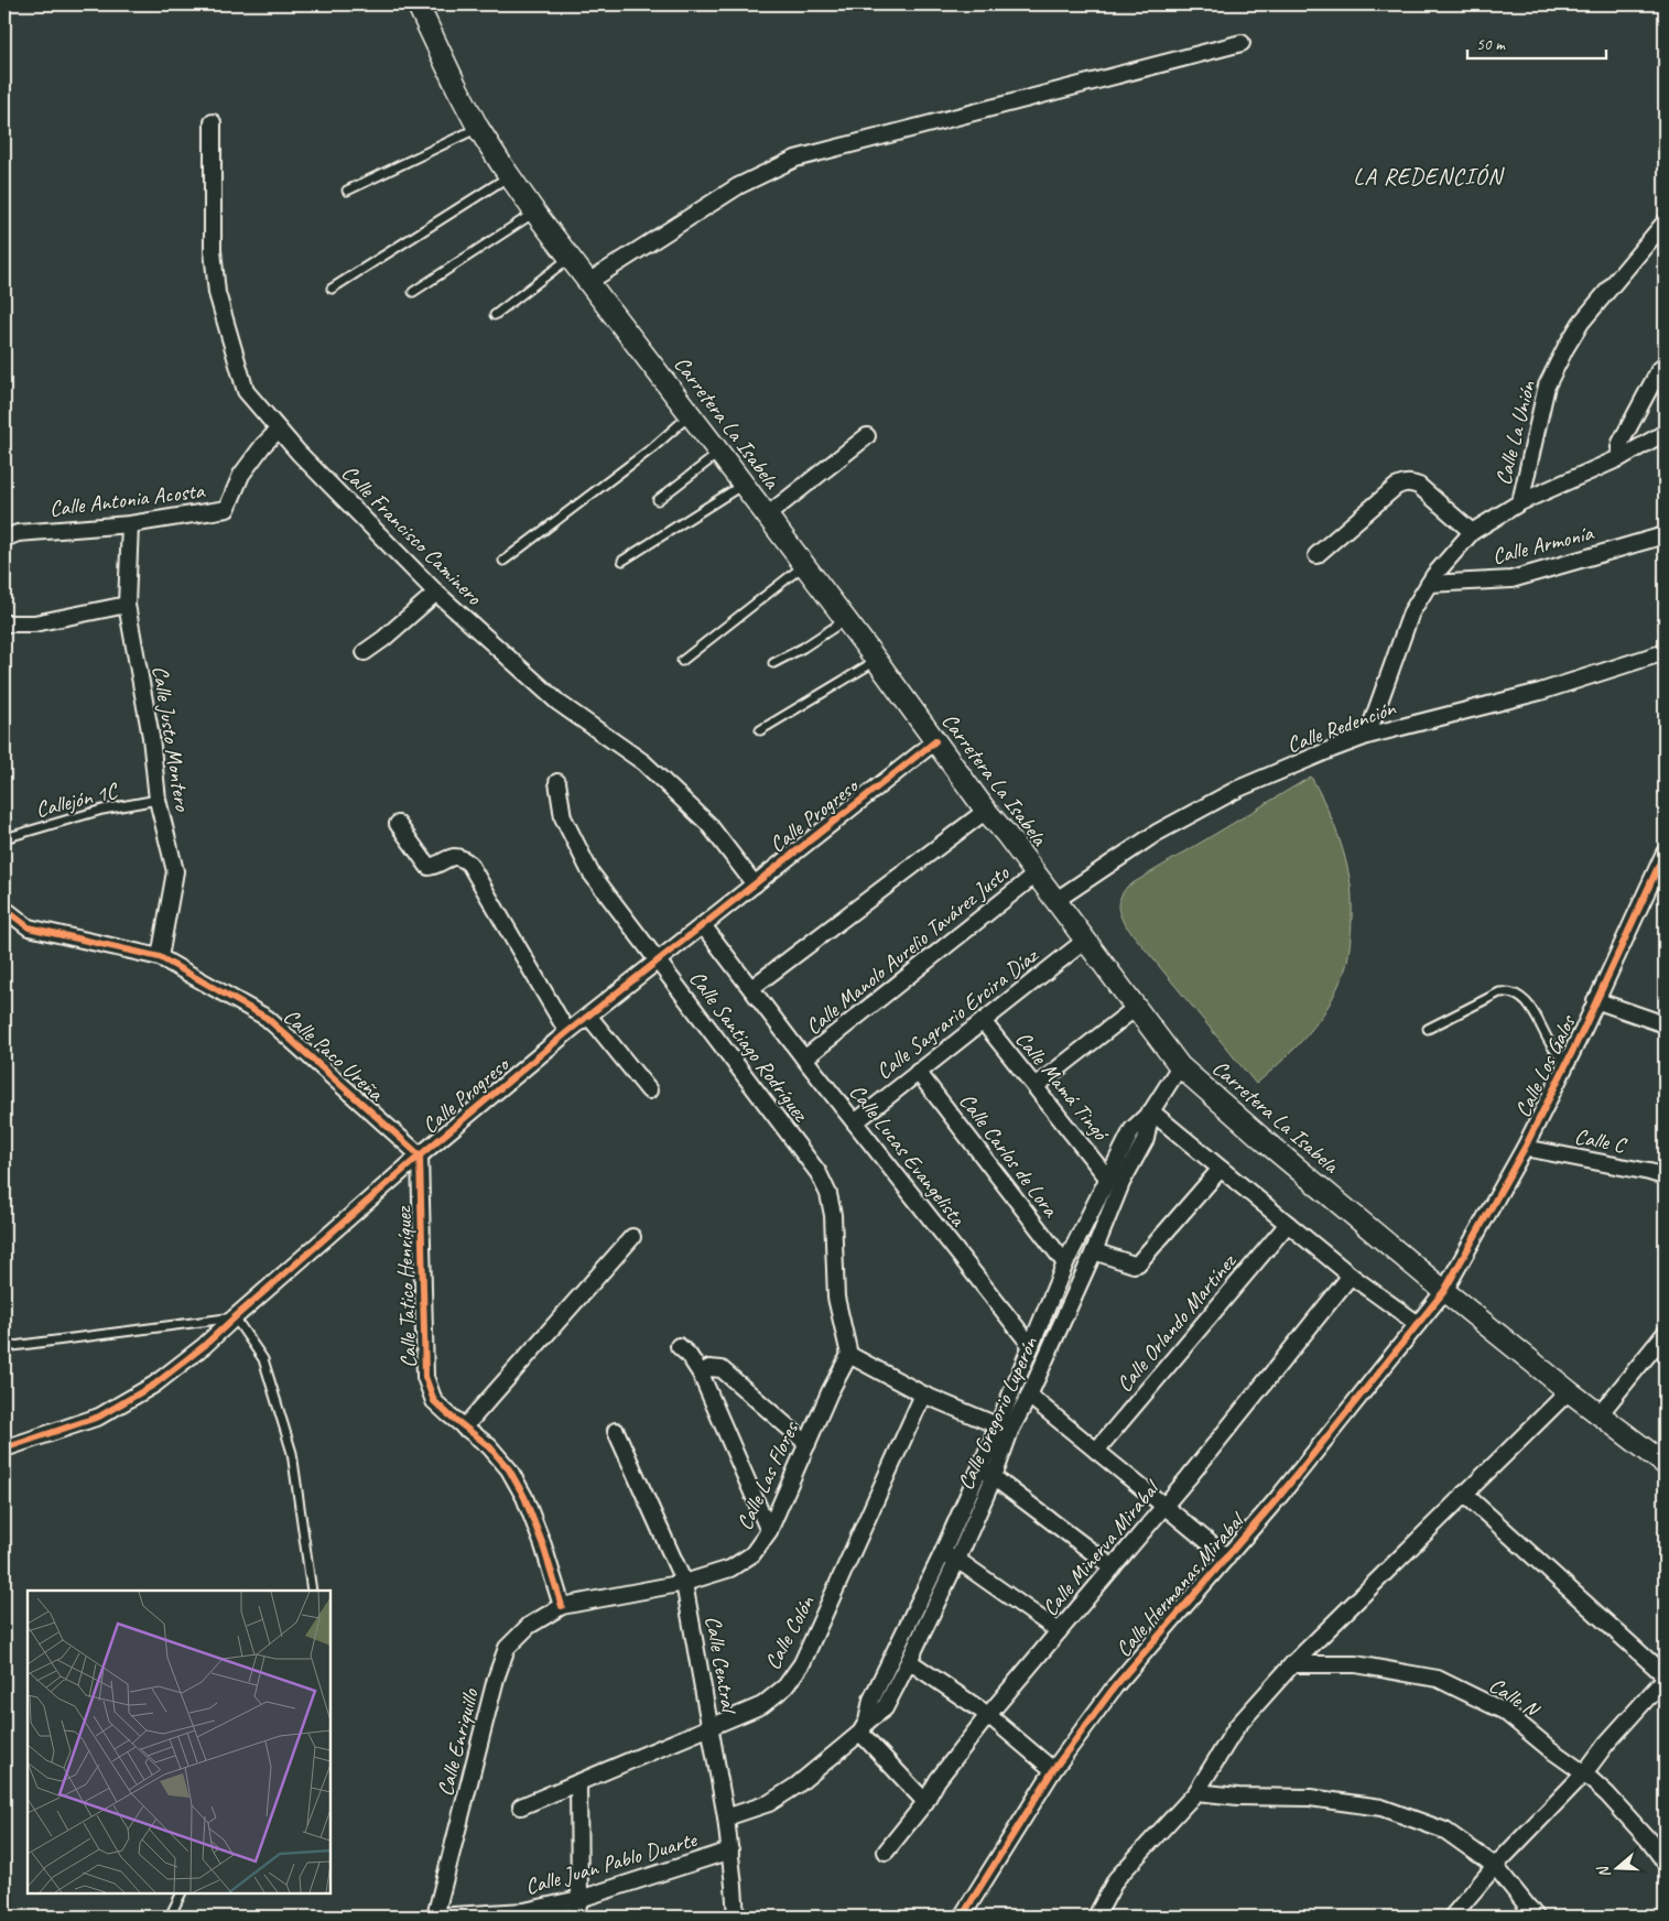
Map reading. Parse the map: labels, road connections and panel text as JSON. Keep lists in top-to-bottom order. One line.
{"streets":{"main road":["Carretera La Isabela"],"street":["Calle La Unión","Calle Antonia Acosta","Calle Francisco Caminero","Calle Armonía","Calle Redención","Calle Justo Montero","Calle Progreso","Calle Manolo Aurelio Tavárez Justo","Calle Sagrario Ercira Díaz","Calle Santiago Rodríguez","Calle Paco Ureña","Calle Los Galos","Calle Mamá Tingó","Calle C","Calle Lucas Evangelista","Calle Carlos de Lora","Calle Tatico Henríquez","Calle Orlando Martínez","Calle Gregorio Luperón","Calle Las Flores","Calle Minerva Mirabal","Calle Hermanas Mirabal","Calle Colón","Calle Central","Calle N","Calle Enriquillo","Calle Juan Pablo Duarte"],"lane":["Callejón 1C"]},"crossings":[["Carretera La Isabela","Calle Redención"],["Carretera La Isabela","Calle Progreso"],["Carretera La Isabela","Calle Manolo Aurelio Tavárez Justo"],["Carretera La Isabela","Calle Sagrario Ercira Díaz"],["Carretera La Isabela","Calle Los Galos"],["Carretera La Isabela","Calle Gregorio Luperón"],["Carretera La Isabela","Calle Hermanas Mirabal"],["Calle La Unión","Calle Armonía"],["Calle La Unión","Calle Redención"],["Calle Antonia Acosta","Calle Francisco Caminero"],["Calle Antonia Acosta","Calle Justo Montero"],["Calle Francisco Caminero","Calle Progreso"],["Calle Justo Montero","Callejón 1C"],["Calle Justo Montero","Calle Paco Ureña"],["Calle Progreso","Calle Santiago Rodríguez"],["Calle Progreso","Calle Paco Ureña"],["Calle Progreso","Calle Lucas Evangelista"],["Calle Progreso","Calle Tatico Henríquez"],["Calle Manolo Aurelio Tavárez Justo","Calle Lucas Evangelista"],["Calle Sagrario Ercira Díaz","Calle Mamá Tingó"],["Calle Sagrario Ercira Díaz","Calle Lucas Evangelista"],["Calle Sagrario Ercira Díaz","Calle Carlos de Lora"],["Calle Santiago Rodríguez","Calle Las Flores"],["Calle Paco Ureña","Calle Tatico Henríquez"],["Calle Los Galos","Calle C"],["Calle Los Galos","Calle Hermanas Mirabal"],["Calle Mamá Tingó","Calle Gregorio Luperón"],["Calle Lucas Evangelista","Calle Gregorio Luperón"],["Calle Carlos de Lora","Calle Gregorio Luperón"],["Calle Tatico Henríquez","Calle Las Flores"],["Calle Tatico Henríquez","Calle Enriquillo"],["Calle Gregorio Luperón","Calle Central"],["Calle Las Flores","Calle Central"],["Calle Las Flores","Calle Enriquillo"],["Calle Colón","Calle Central"],["Calle Central","Calle Juan Pablo Duarte"],["Calle Enriquillo","Calle Juan Pablo Duarte"]],"districts":["LA REDENCIÓN"],"scale_bar":"50 m","north":"left"}
